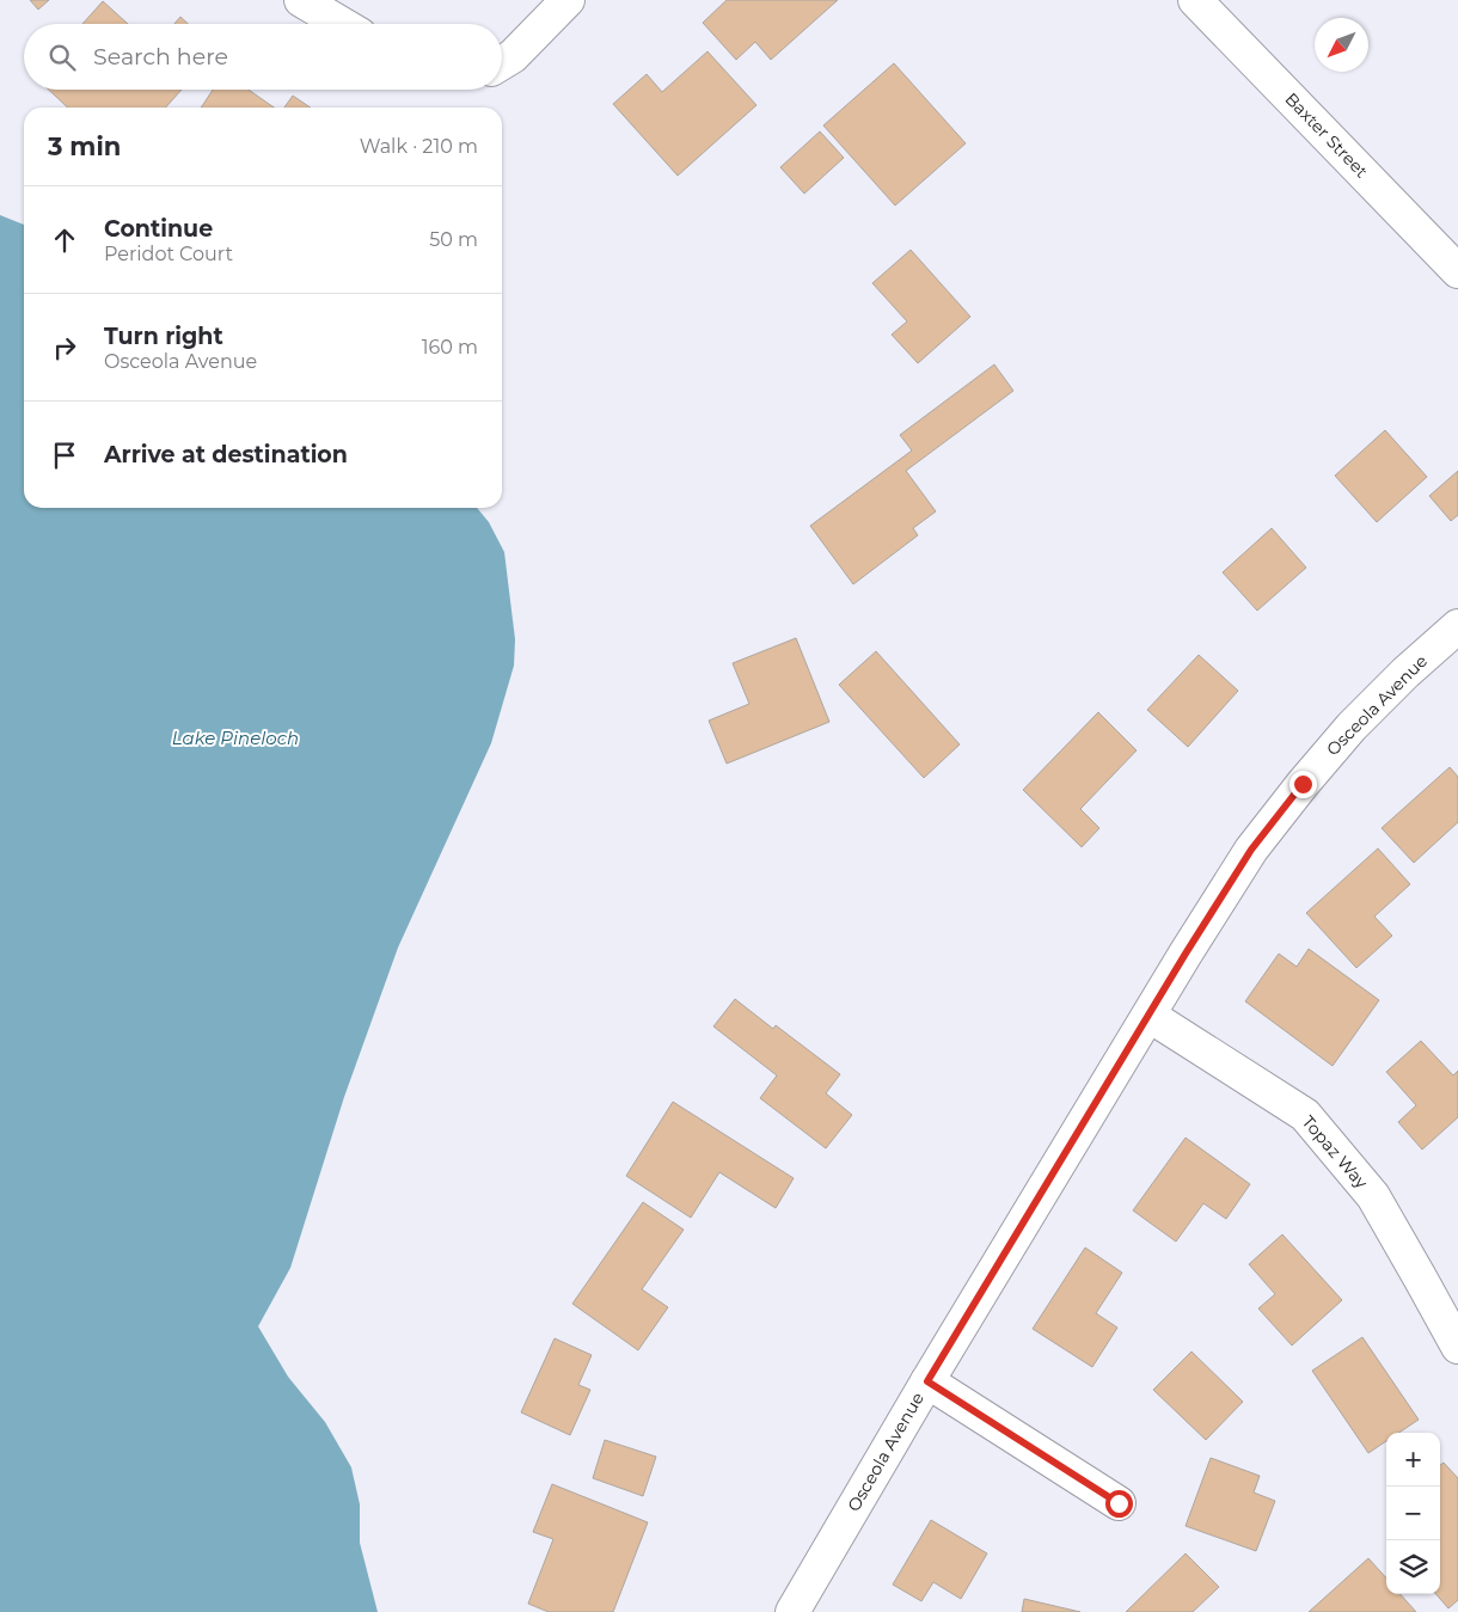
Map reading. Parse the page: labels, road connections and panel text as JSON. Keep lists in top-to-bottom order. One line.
{"streets":{"street":["Baxter Street","Osceola Avenue","Topaz Way"]},"crossings":[["Osceola Avenue","Topaz Way"]],"water":["Lake Pineloch"],"north":"bottom left","page":{"search":"Search here","heading":["3 min","Walk · 210 m"],"list":[["Continue","Peridot Court","50 m"],["Turn right","Osceola Avenue","160 m"],"Arrive at destination"],"map_buttons":["+","−"]}}
